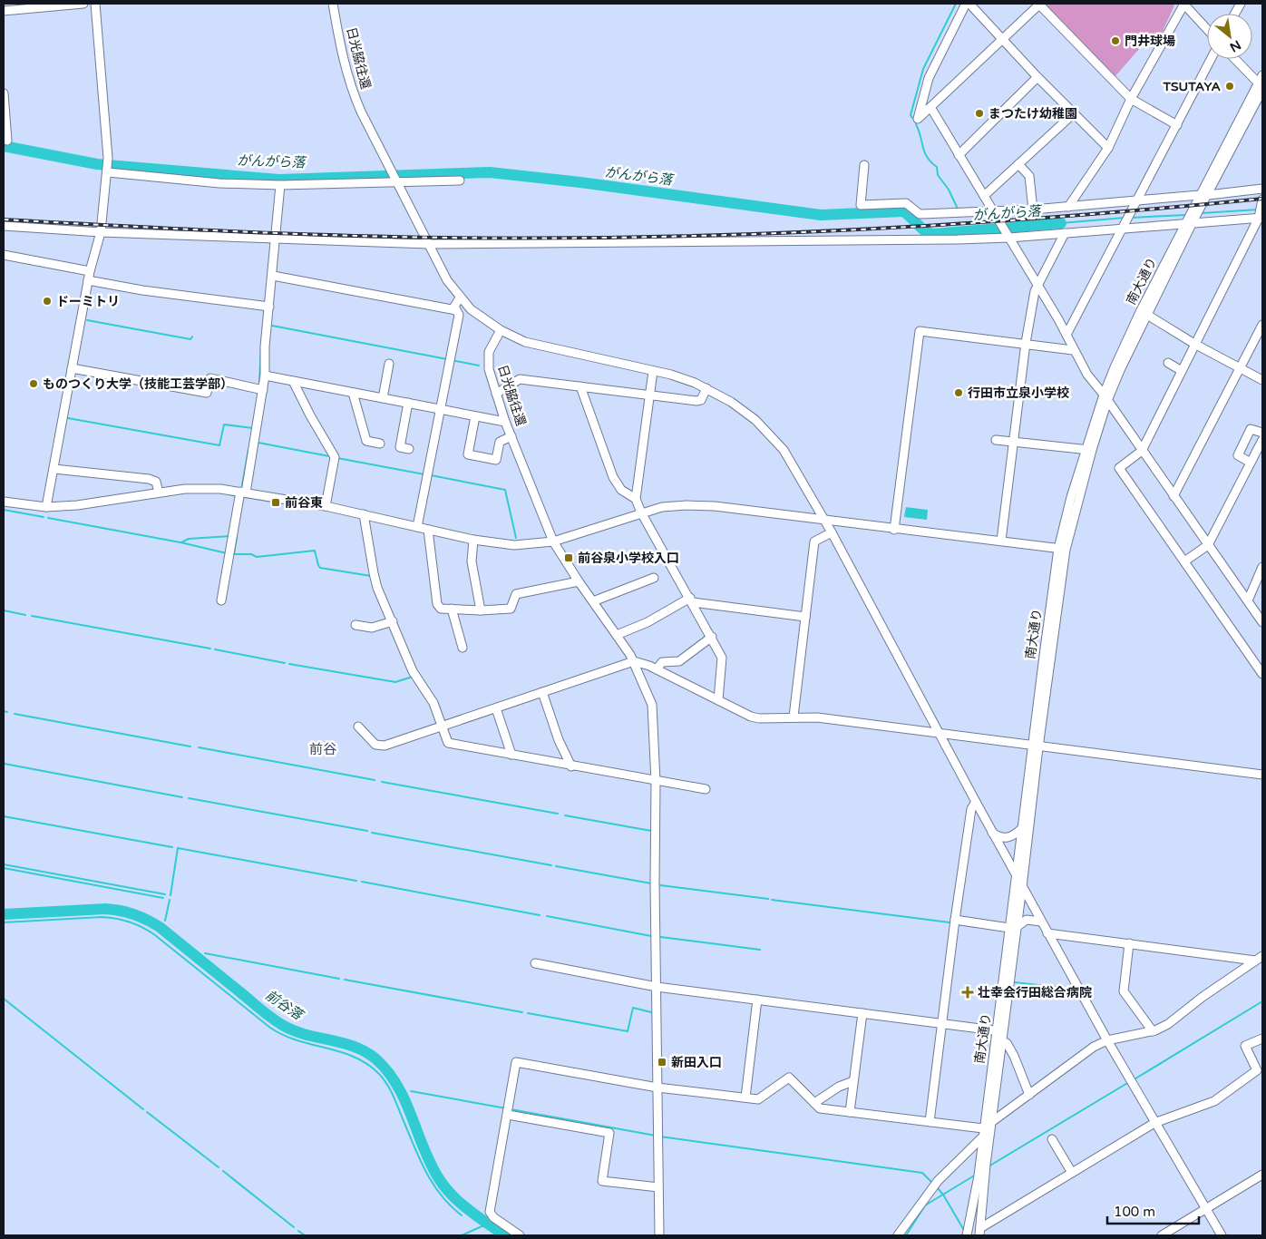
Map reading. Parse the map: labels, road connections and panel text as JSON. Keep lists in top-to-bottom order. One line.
{"streets":{"street":["日光脇往還","南大通り"]},"districts":["前谷"],"water":["がんがら落","前谷落"],"places":{"other":["門井球場","TSUTAYA","まつたけ幼稚園","ドーミトリ","ものつくり大学（技能工芸学部）","行田市立泉小学校"],"transit":["前谷東","前谷泉小学校入口","新田入口"],"health":["壮幸会行田総合病院"]},"scale_bar":"100 m","north":"bottom right"}
